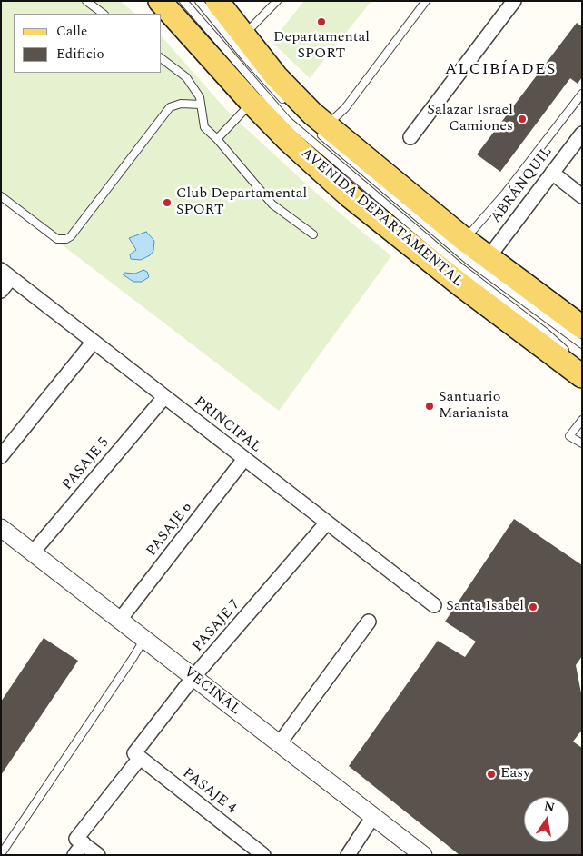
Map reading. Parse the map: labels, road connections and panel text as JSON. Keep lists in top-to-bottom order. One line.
{"streets":{"main road":["AVENIDA DEPARTAMENTAL"],"street":["ABRÁNQUIL","PRINCIPAL","PASAJE 5","PASAJE 6","PASAJE 7","VECINAL","PASAJE 4"]},"crossings":[["PRINCIPAL","PASAJE 5"],["PRINCIPAL","PASAJE 6"],["PRINCIPAL","PASAJE 7"],["PASAJE 5","VECINAL"],["PASAJE 6","VECINAL"],["PASAJE 7","VECINAL"],["PASAJE 7","PASAJE 4"]],"districts":["ALCIBÍADES"],"places":["Departamental SPORT","Salazar Israel Camiones","Club Departamental SPORT","Santuario Marianista","Santa Isabel","Easy"],"legend":["Calle","Edificio"],"north":"top"}
